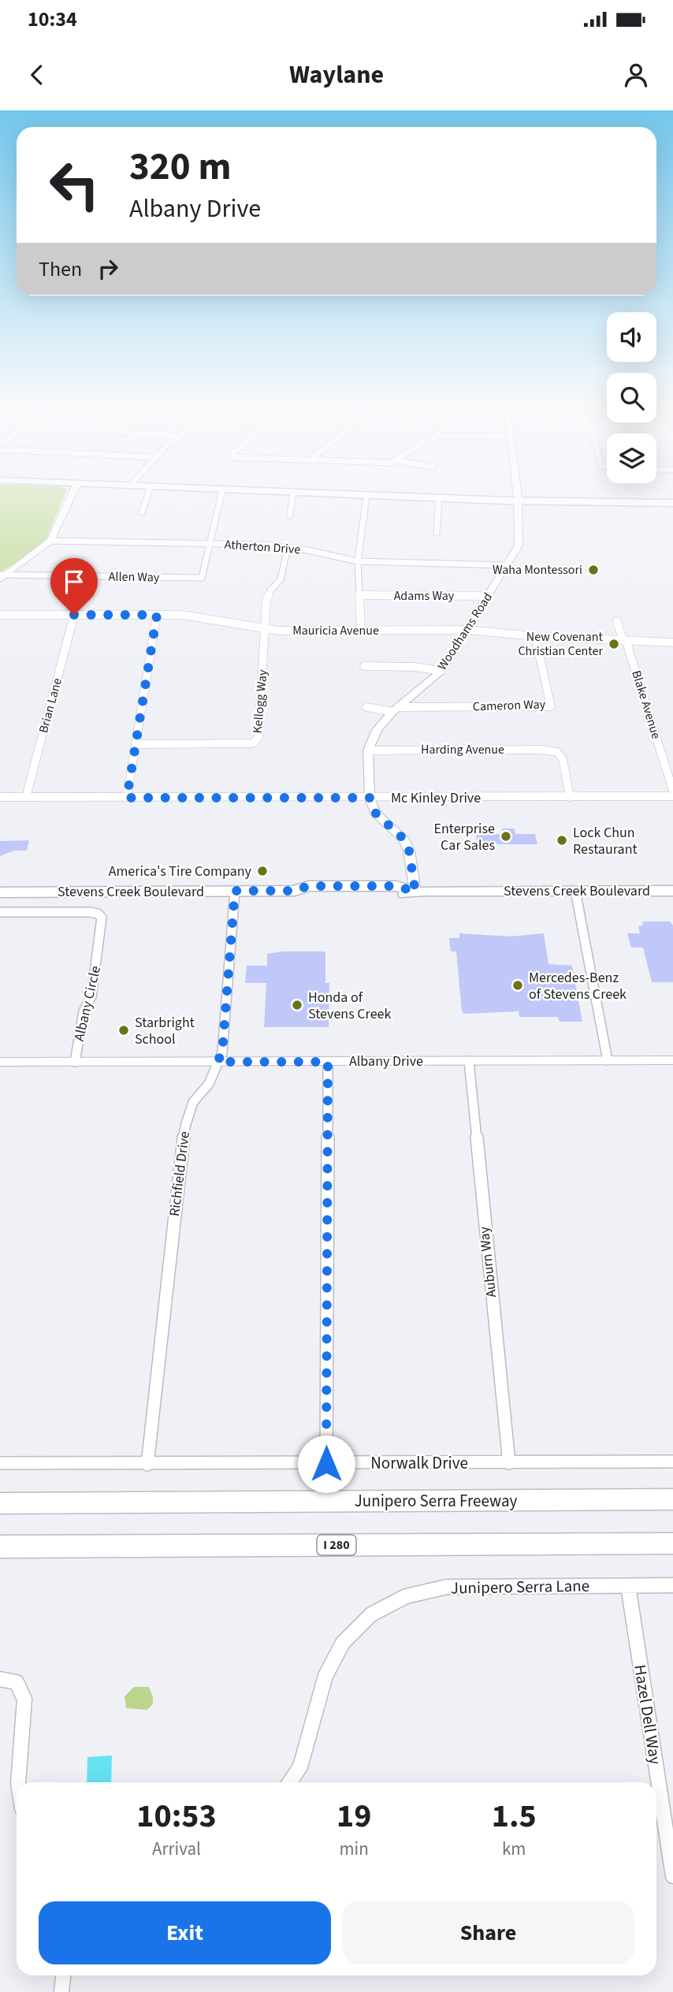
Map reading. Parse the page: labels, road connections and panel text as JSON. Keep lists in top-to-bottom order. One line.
{"streets":{"highway":["Junipero Serra Freeway","I 280"],"main road":["Stevens Creek Boulevard"],"street":["Atherton Drive","Allen Way","Adams Way","Mauricia Avenue","Woodhams Road","Kellogg Way","Blake Avenue","Brian Lane","Cameron Way","Harding Avenue","Mc Kinley Drive","Albany Circle","Albany Drive","Richfield Drive","Auburn Way","Norwalk Drive","Junipero Serra Lane","Hazel Dell Way"]},"crossings":[["Atherton Drive","Allen Way"],["Atherton Drive","Woodhams Road"],["Atherton Drive","Kellogg Way"],["Adams Way","Woodhams Road"],["Mauricia Avenue","Woodhams Road"],["Mauricia Avenue","Kellogg Way"],["Mauricia Avenue","Blake Avenue"],["Mauricia Avenue","Brian Lane"],["Mauricia Avenue","Cameron Way"],["Woodhams Road","Cameron Way"],["Woodhams Road","Harding Avenue"],["Woodhams Road","Mc Kinley Drive"],["Woodhams Road","Stevens Creek Boulevard"],["Brian Lane","Mc Kinley Drive"],["Harding Avenue","Mc Kinley Drive"],["Stevens Creek Boulevard","Richfield Drive"],["Albany Circle","Albany Drive"],["Albany Drive","Richfield Drive"],["Albany Drive","Auburn Way"],["Richfield Drive","Norwalk Drive"],["Auburn Way","Norwalk Drive"],["Junipero Serra Lane","Hazel Dell Way"]],"places":["Waha Montessori","New Covenant Christian Center","Enterprise Car Sales","Lock Chun Restaurant","America's Tire Company","Mercedes-Benz of Stevens Creek","Honda of Stevens Creek","Starbright School"],"page":{"status":"10:34","header":"Waylane","turn":["320 m","Albany Drive"],"then":"Then","eta":["10:53","Arrival","19","min","1.5","km"],"buttons":["Exit","Share"]}}
